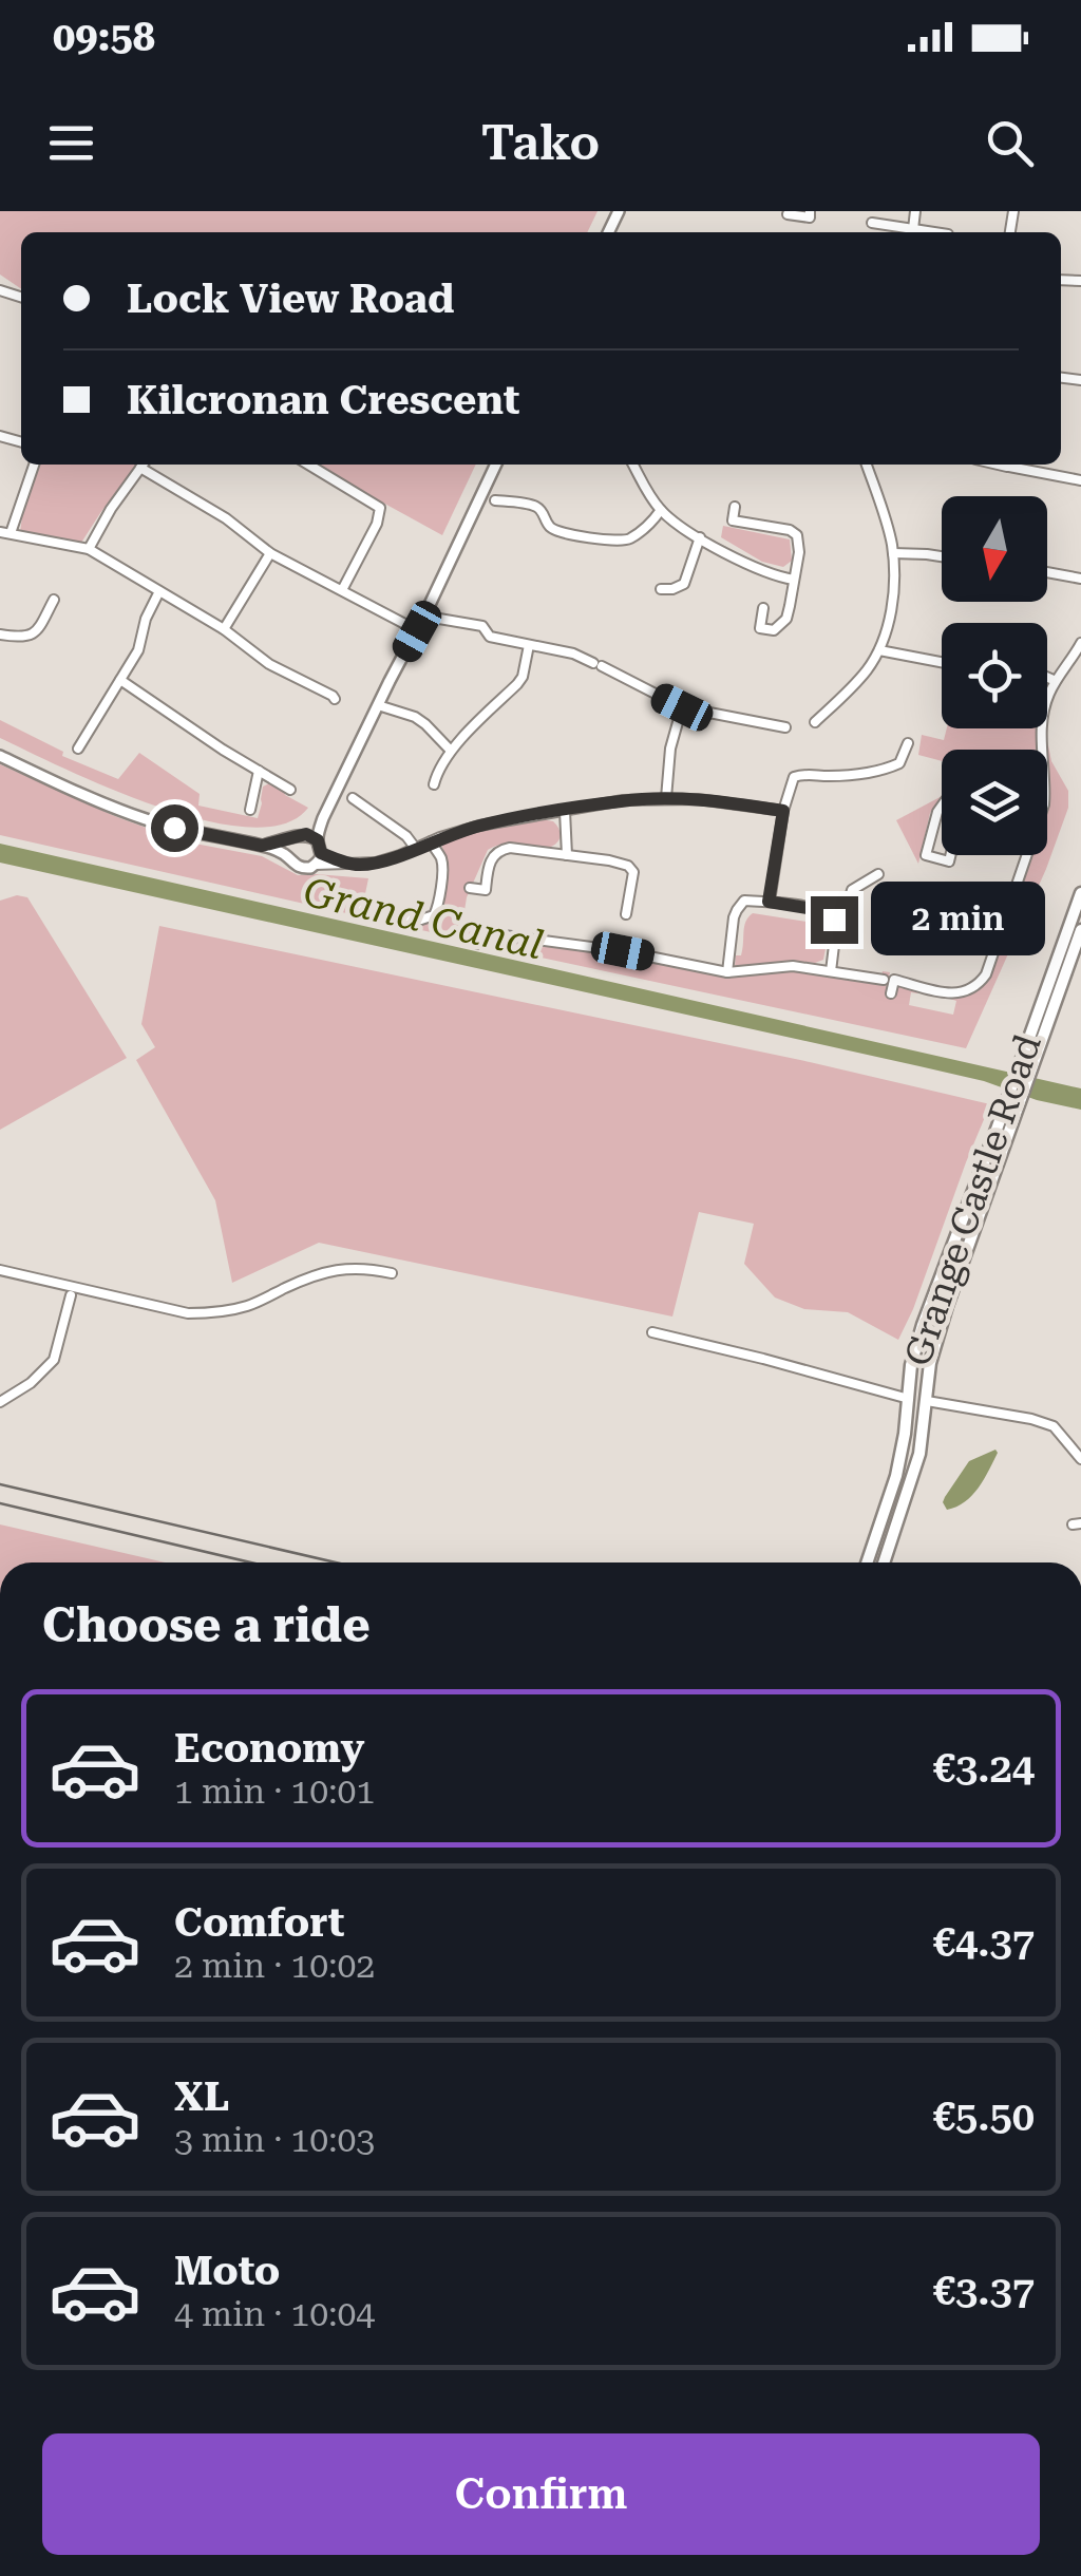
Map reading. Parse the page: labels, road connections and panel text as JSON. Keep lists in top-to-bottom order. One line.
{"streets":{"main road":["Grange Castle Road"]},"water":["Grand Canal"],"north":"bottom","page":{"status":"09:58","header":"Tako","banner":["Lock View Road","Kilcronan Crescent"],"bubble":"2 min","heading":"Choose a ride","list":[{"name":"Economy","note":"1 min · 10:01","value":"€3.24"},{"name":"Comfort","note":"2 min · 10:02","value":"€4.37"},{"name":"XL","note":"3 min · 10:03","value":"€5.50"},{"name":"Moto","note":"4 min · 10:04","value":"€3.37"}],"buttons":"Confirm"}}
